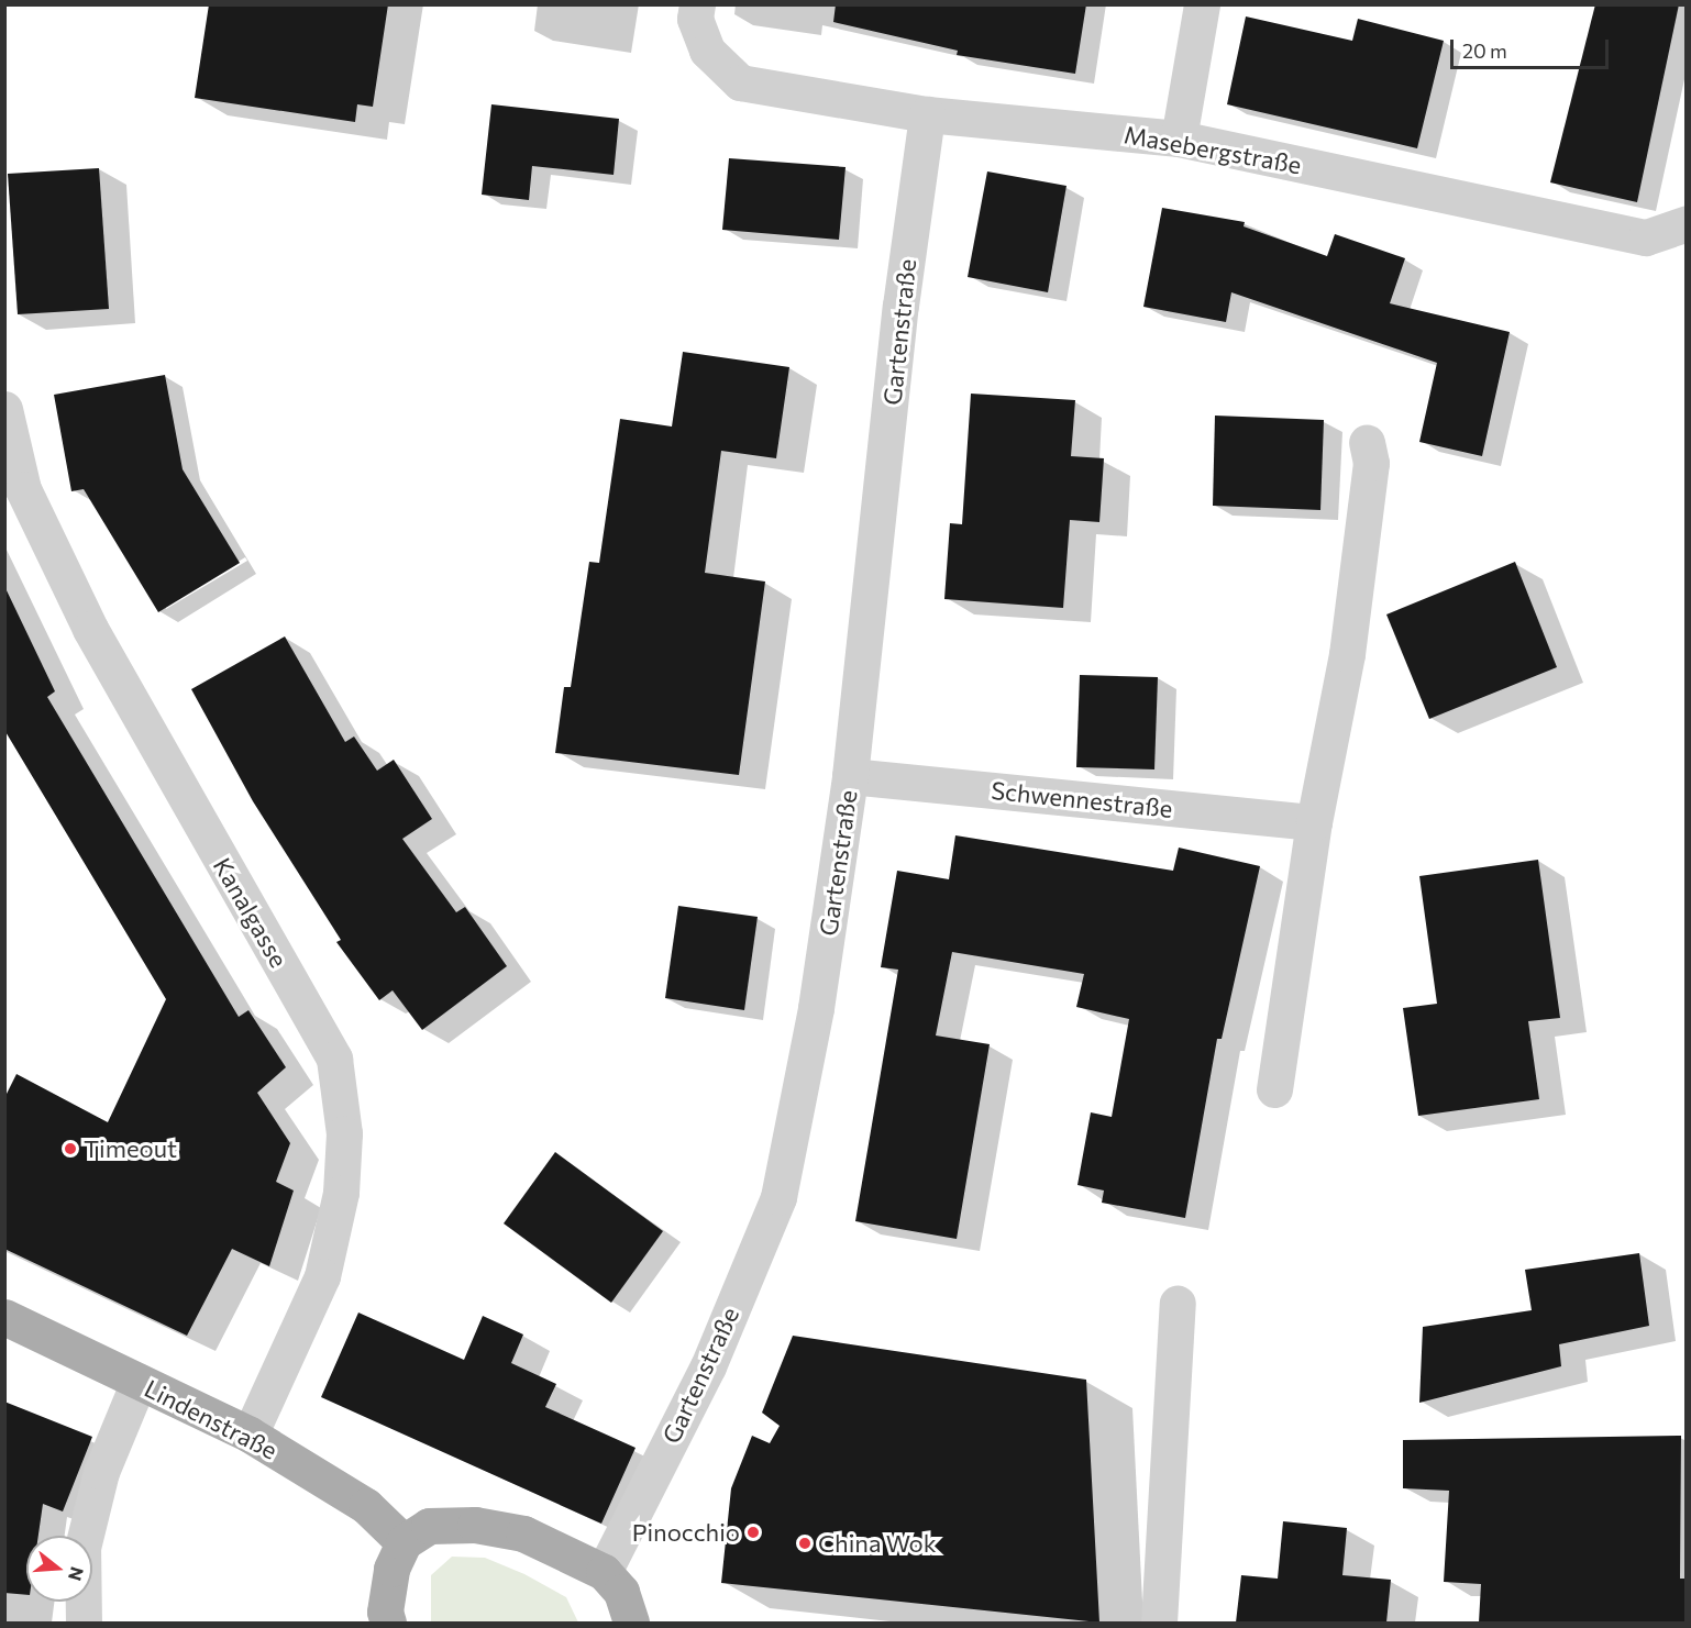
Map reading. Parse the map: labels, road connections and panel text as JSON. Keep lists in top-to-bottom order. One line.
{"streets":{"main road":["Lindenstraße"],"street":["Masebergstraße","Gartenstraße","Schwennestraße","Kanalgasse"]},"crossings":[["Masebergstraße","Gartenstraße"],["Gartenstraße","Schwennestraße"],["Kanalgasse","Lindenstraße"]],"places":["Timeout","Pinocchio","China Wok"],"scale_bar":"20 m","north":"right"}
